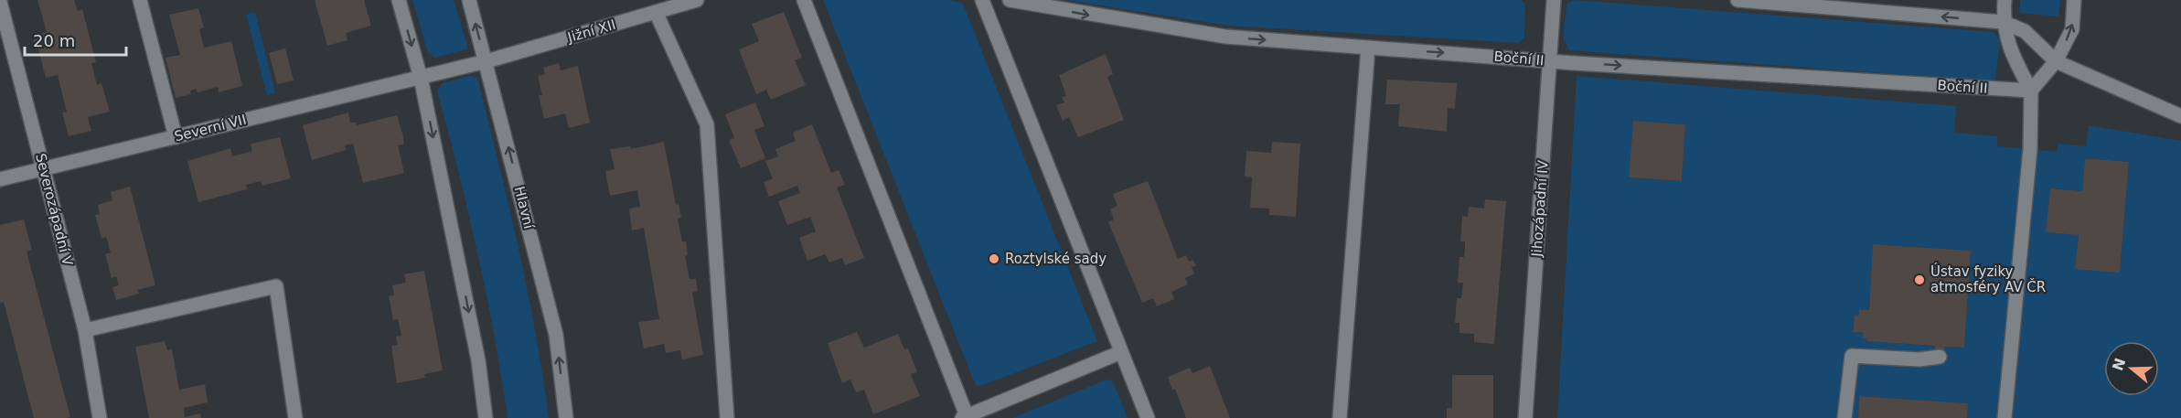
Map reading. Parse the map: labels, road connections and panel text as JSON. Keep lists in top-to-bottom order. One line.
{"streets":{"street":["Jižní XII","Boční II","Severní VII","Hlavní","Jihozápadní IV","Severozápadní V"]},"crossings":[["Jižní XII","Severní VII"],["Jižní XII","Hlavní"],["Boční II","Jihozápadní IV"],["Severní VII","Severozápadní V"]],"one_way":["Boční II"],"places":["Roztylské sady","Ústav fyziky atmosféry AV ČR"],"scale_bar":"20 m","north":"left"}
